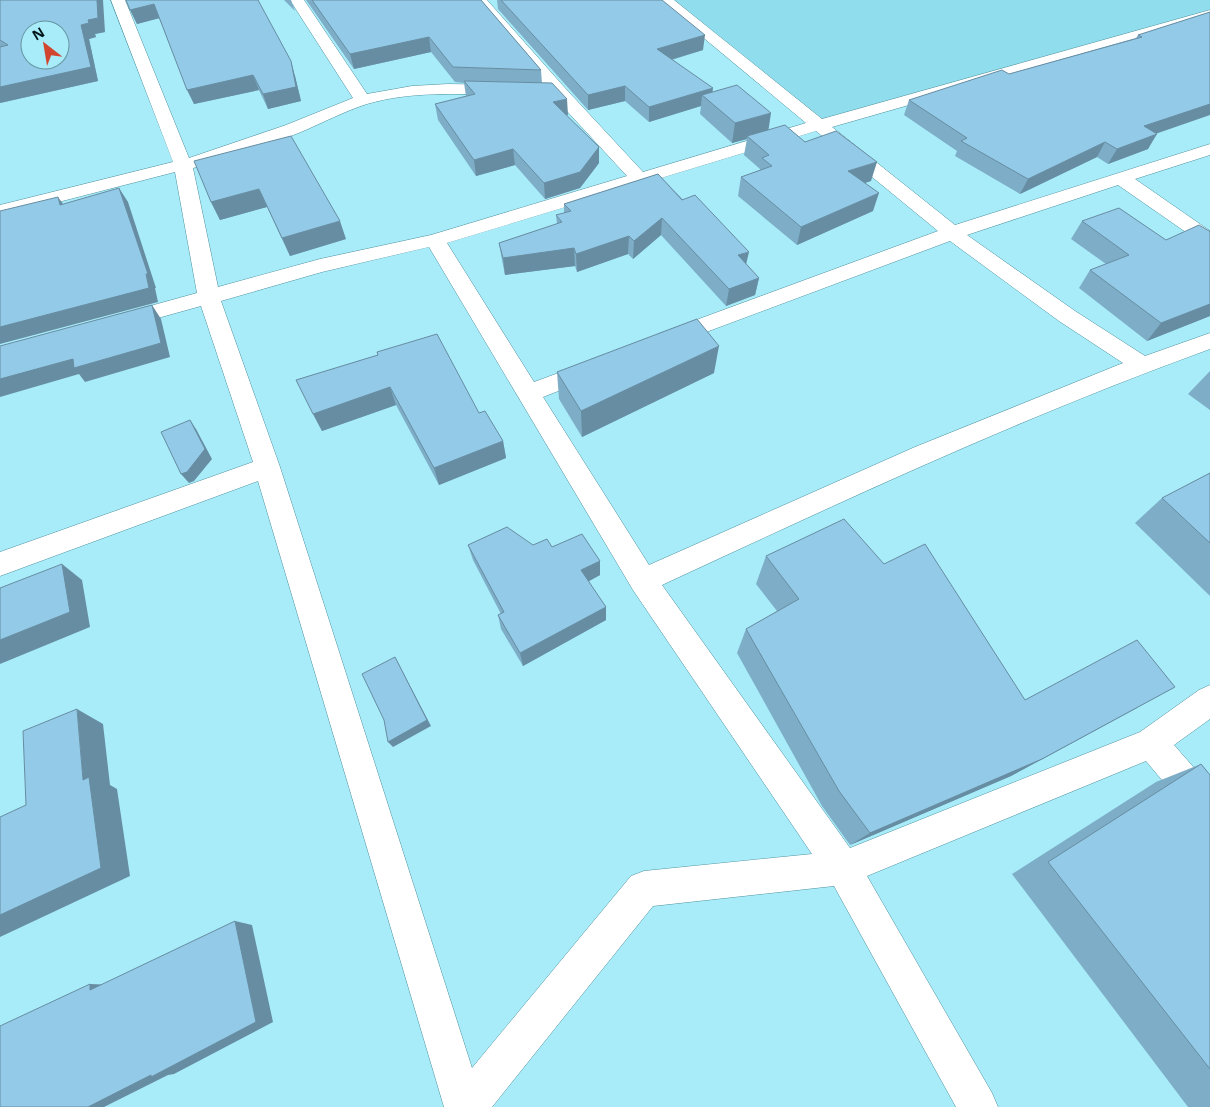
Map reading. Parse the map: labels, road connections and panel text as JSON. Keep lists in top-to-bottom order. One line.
{"north":"top left"}
